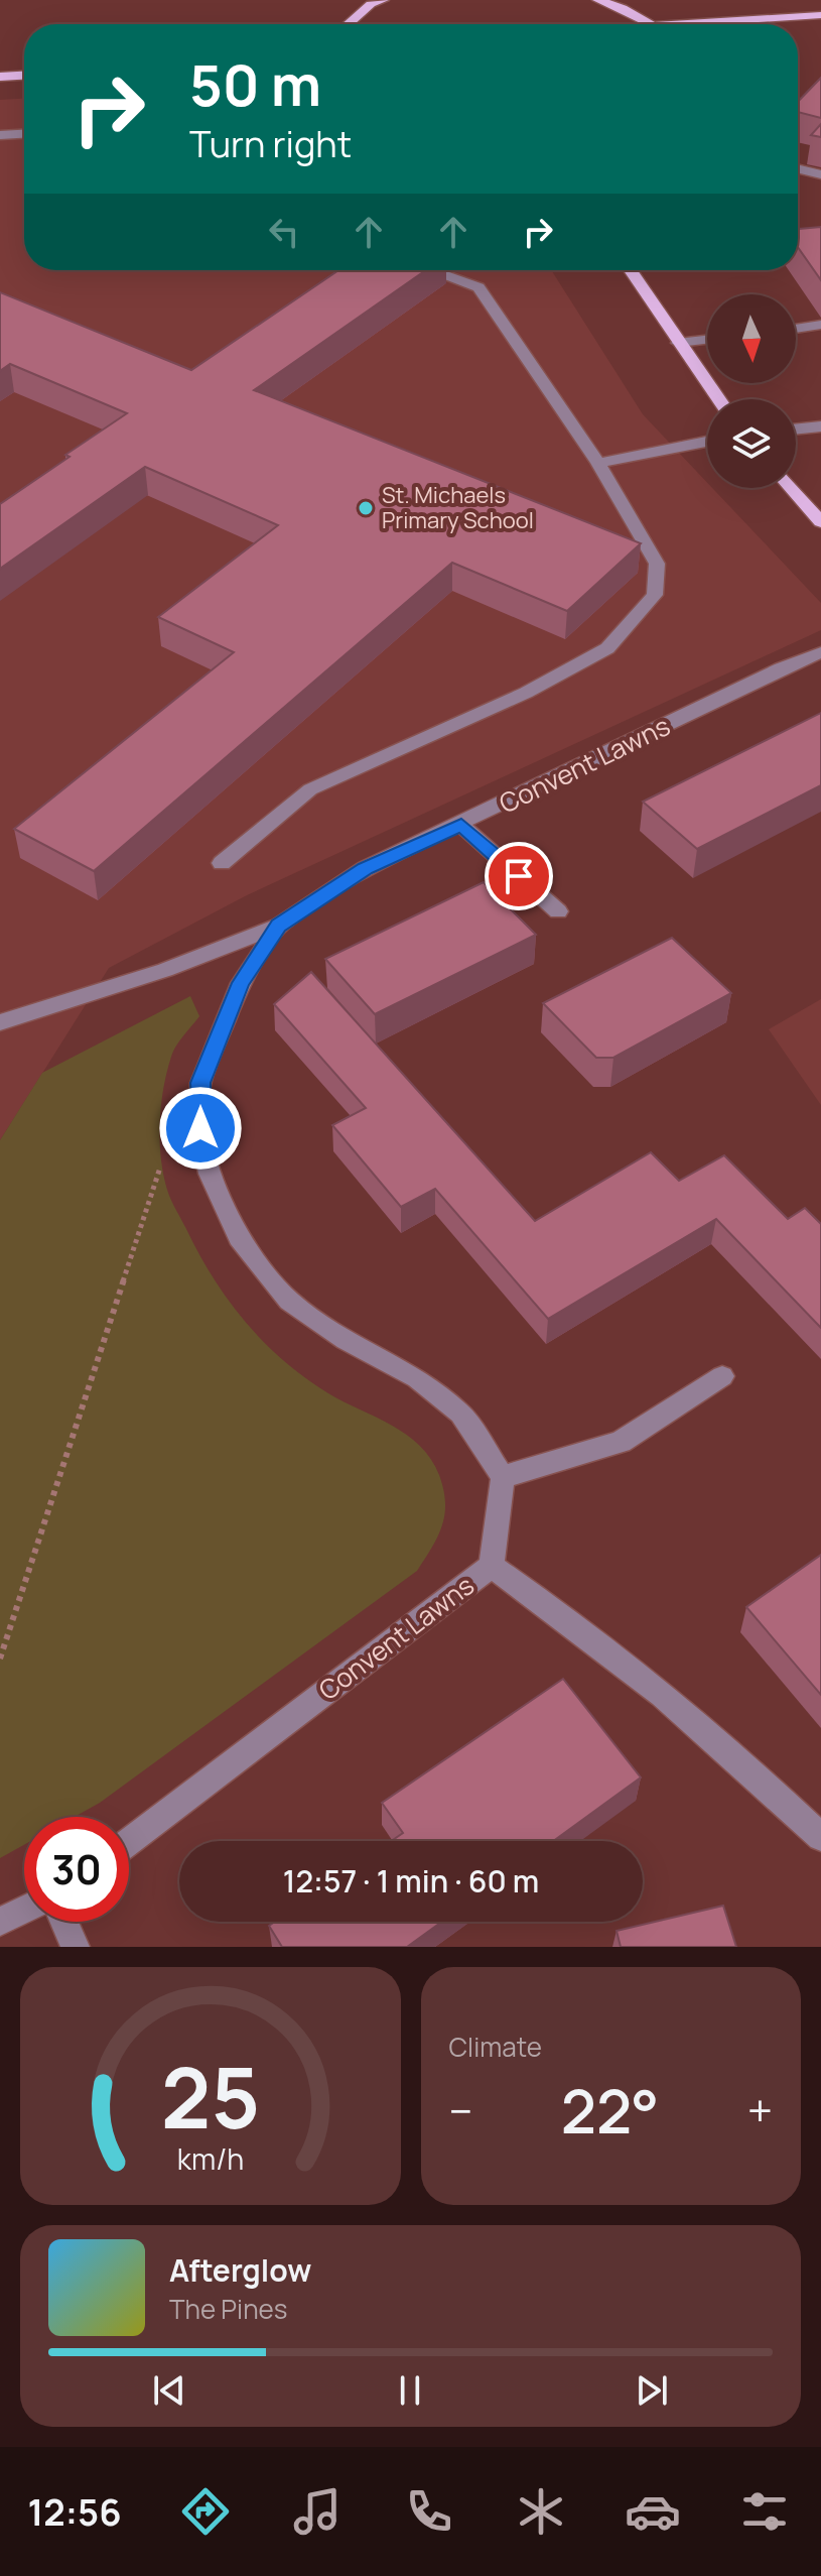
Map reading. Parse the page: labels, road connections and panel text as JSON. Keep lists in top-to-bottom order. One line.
{"streets":{"street":["Convent Lawns"]},"places":["St. Michaels Primary School"],"north":"bottom","page":{"turn":["50 m","Turn right"],"limit":"30","trip":"12:57 · 1 min · 60 m","tile":"Climate","heat":["−","22°","+"],"song":["Afterglow","The Pines"],"tabs":"12:56","gauge":["25","km/h"]}}
